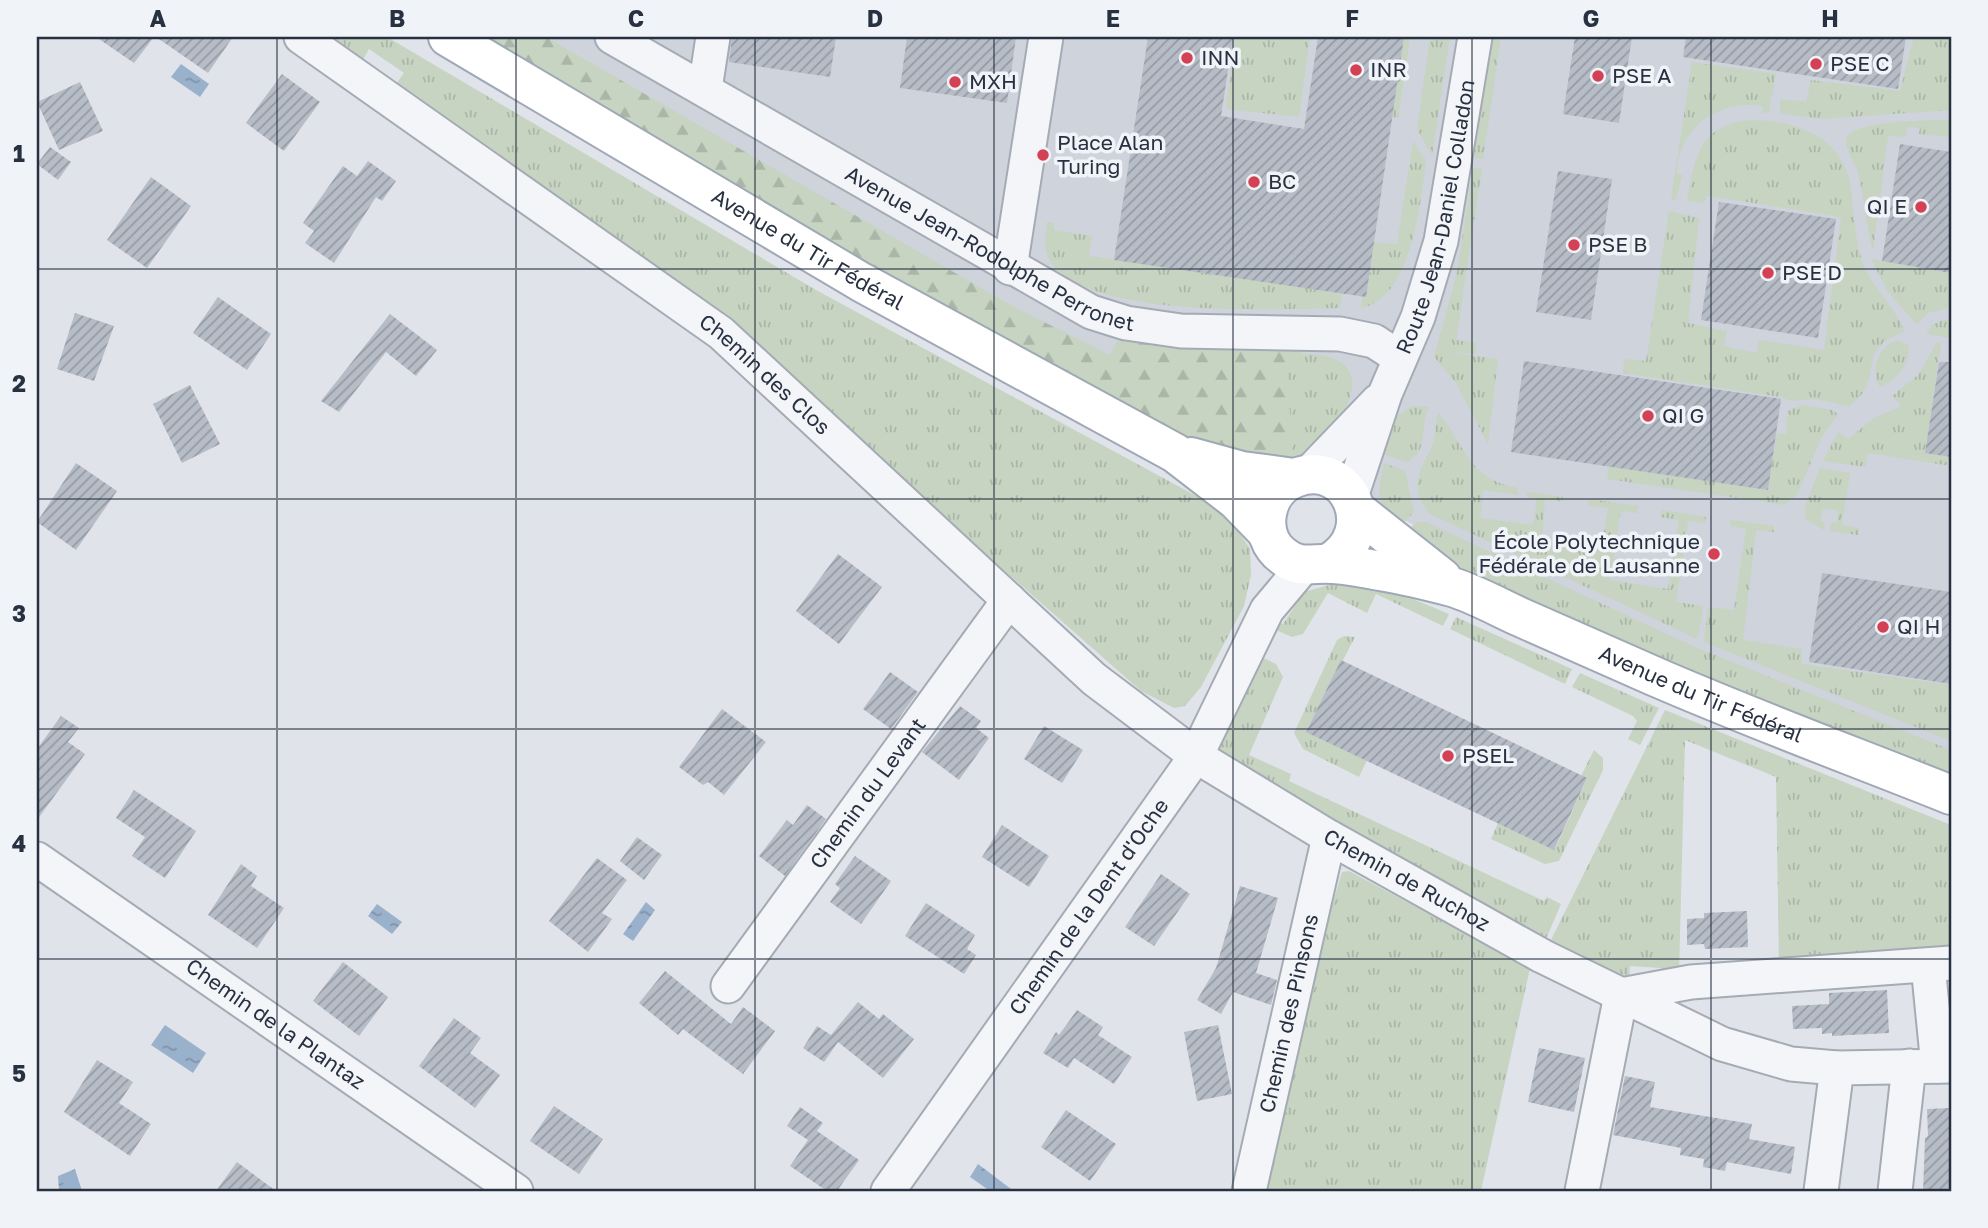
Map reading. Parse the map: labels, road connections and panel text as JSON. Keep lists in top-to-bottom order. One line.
{"streets":{"main road":["Avenue du Tir Fédéral"],"street":["Route Jean-Daniel Colladon","Avenue Jean-Rodolphe Perronet","Chemin des Clos","Chemin du Levant","Chemin de Ruchoz","Chemin de la Dent d'Oche","Chemin des Pinsons","Chemin de la Plantaz"]},"crossings":[["Route Jean-Daniel Colladon","Avenue Jean-Rodolphe Perronet"],["Route Jean-Daniel Colladon","Avenue du Tir Fédéral"],["Route Jean-Daniel Colladon","Chemin de la Dent d'Oche"],["Avenue du Tir Fédéral","Chemin de la Dent d'Oche"],["Chemin des Clos","Chemin du Levant"],["Chemin des Clos","Chemin de Ruchoz"],["Chemin des Clos","Chemin de la Dent d'Oche"],["Chemin de Ruchoz","Chemin de la Dent d'Oche"],["Chemin de Ruchoz","Chemin des Pinsons"]],"places":["INN","PSE C","INR","PSE A","MXH","Place Alan Turing","BC","QI E","PSE B","PSE D","QI G","École Polytechnique Fédérale de Lausanne","QI H","PSEL"],"grid":{"columns":["A","B","C","D","E","F","G","H"],"rows":["1","2","3","4","5"]}}
